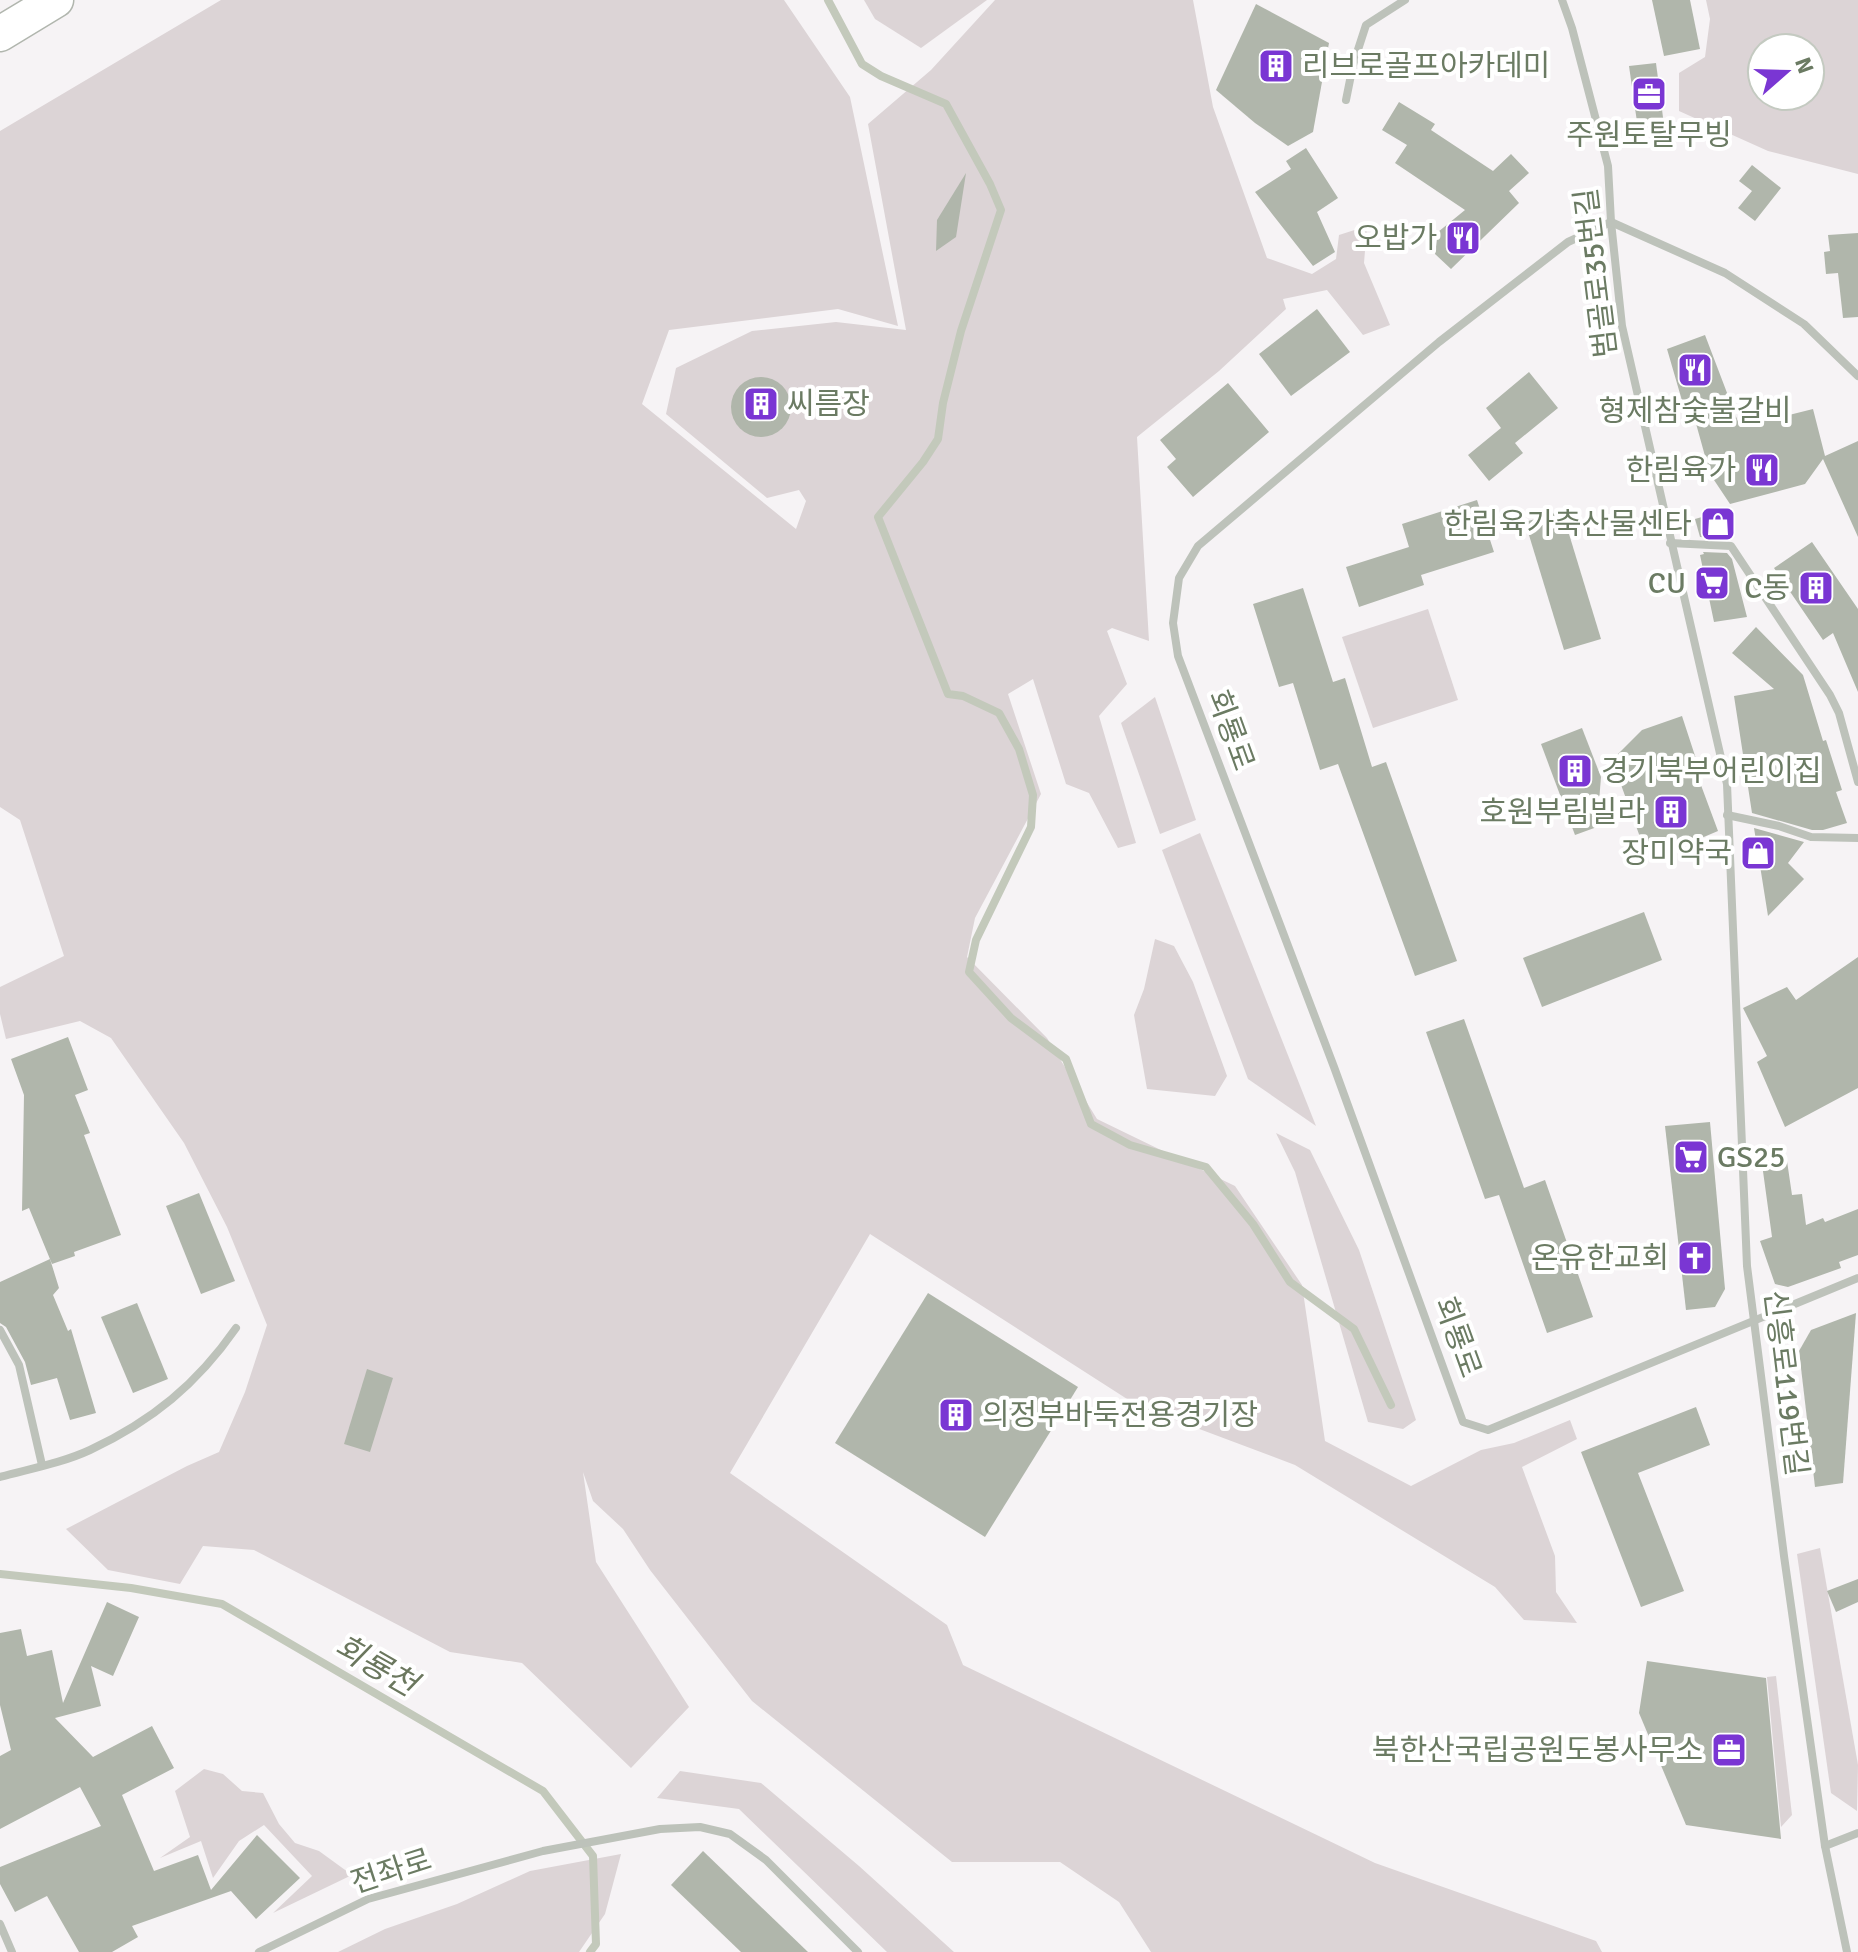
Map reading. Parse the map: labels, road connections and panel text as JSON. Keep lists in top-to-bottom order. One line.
{"streets":{"street":["범골로35번길","회룡로","신흥로119번길","전좌로"]},"crossings":[["범골로35번길","회룡로"],["범골로35번길","신흥로119번길"],["회룡로","신흥로119번길"]],"water":["회룡천"],"places":{"building":["리브로골프아카데미","씨름장","C동","경기북부어린이집","호원부림빌라","의정부바둑전용경기장"],"office":["주원토탈무빙","북한산국립공원도봉사무소"],"restaurant":["오밥가","형제참숯불갈비","한림육가"],"shop":["한림육가축산물센타","장미약국"],"supermarket":["CU","GS25"],"church":["온유한교회"]},"north":"right"}
